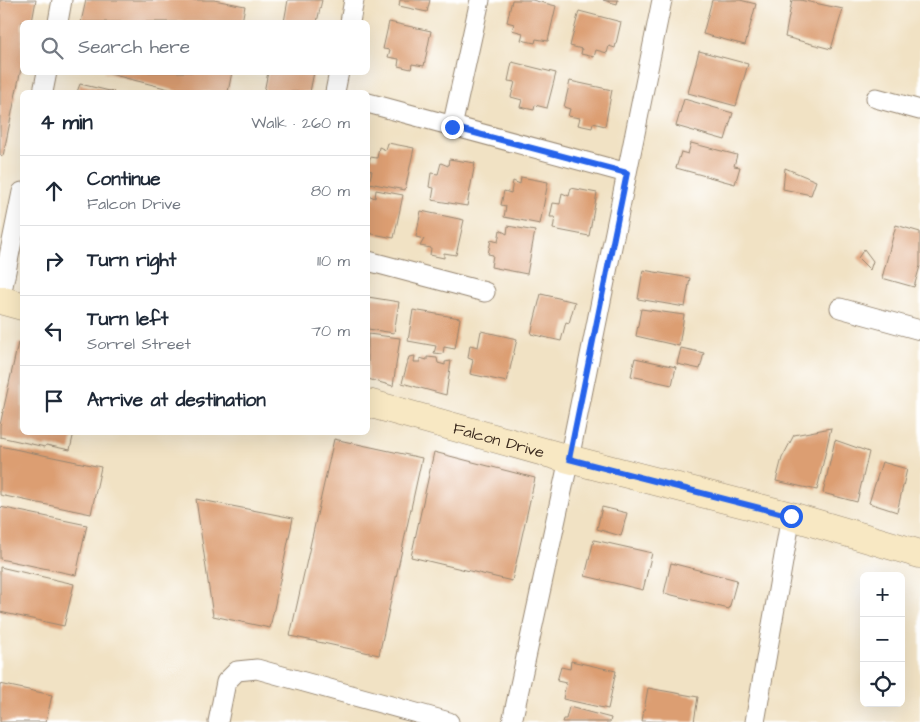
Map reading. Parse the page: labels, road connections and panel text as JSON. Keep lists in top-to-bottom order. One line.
{"streets":{"street":["Falcon Drive"]},"page":{"search":"Search here","heading":["4 min","Walk · 260 m"],"list":[["Continue","Falcon Drive","80 m"],["Turn right","110 m"],["Turn left","Sorrel Street","70 m"],"Arrive at destination"],"map_buttons":["+","−"]}}
